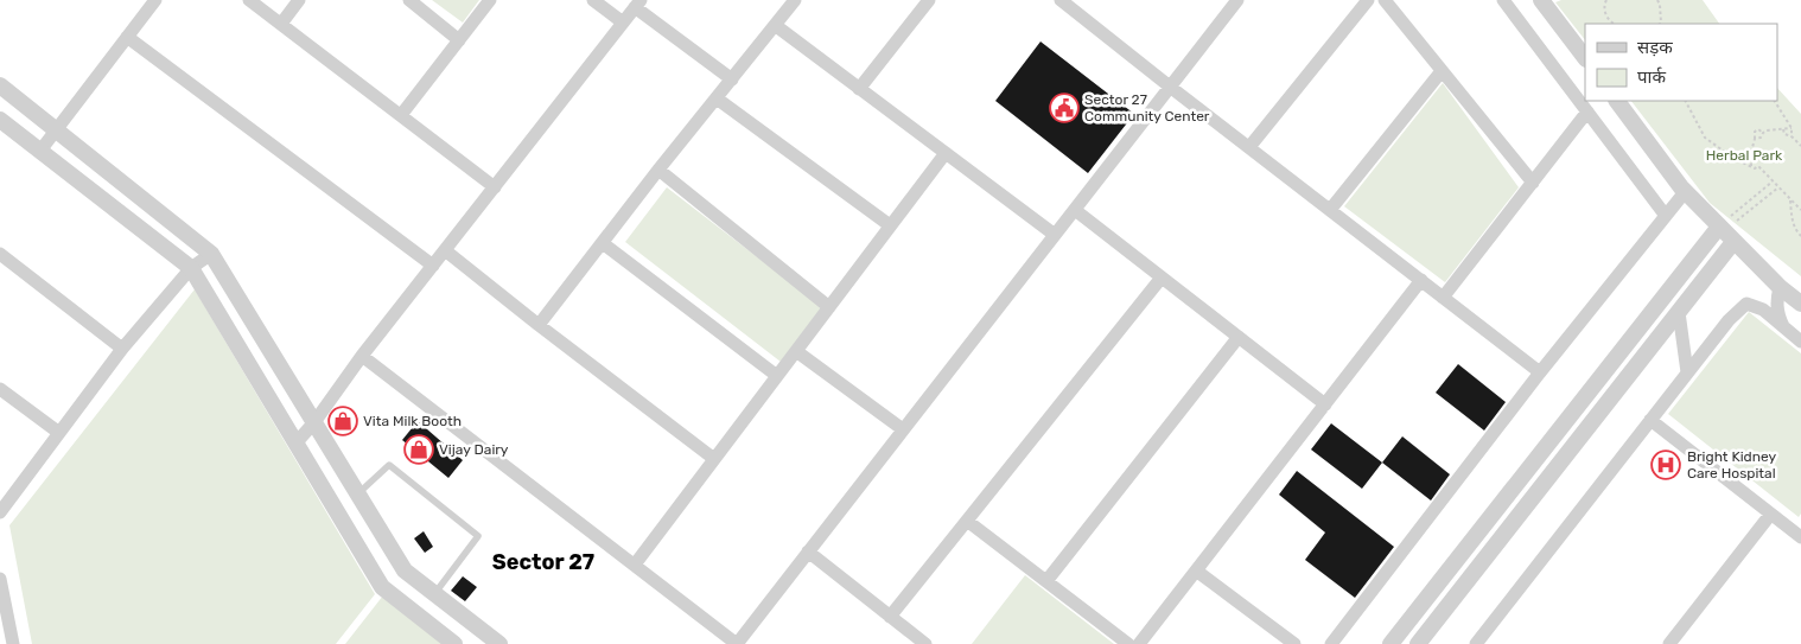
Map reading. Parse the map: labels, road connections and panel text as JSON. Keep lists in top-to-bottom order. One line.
{"districts":["Sector 27"],"parks":["Herbal Park"],"places":{"public building":["Sector 27 Community Center"],"shop":["Vita Milk Booth","Vijay Dairy"],"hospital":["Bright Kidney Care Hospital"]},"legend":["सड़क","पार्क"]}
